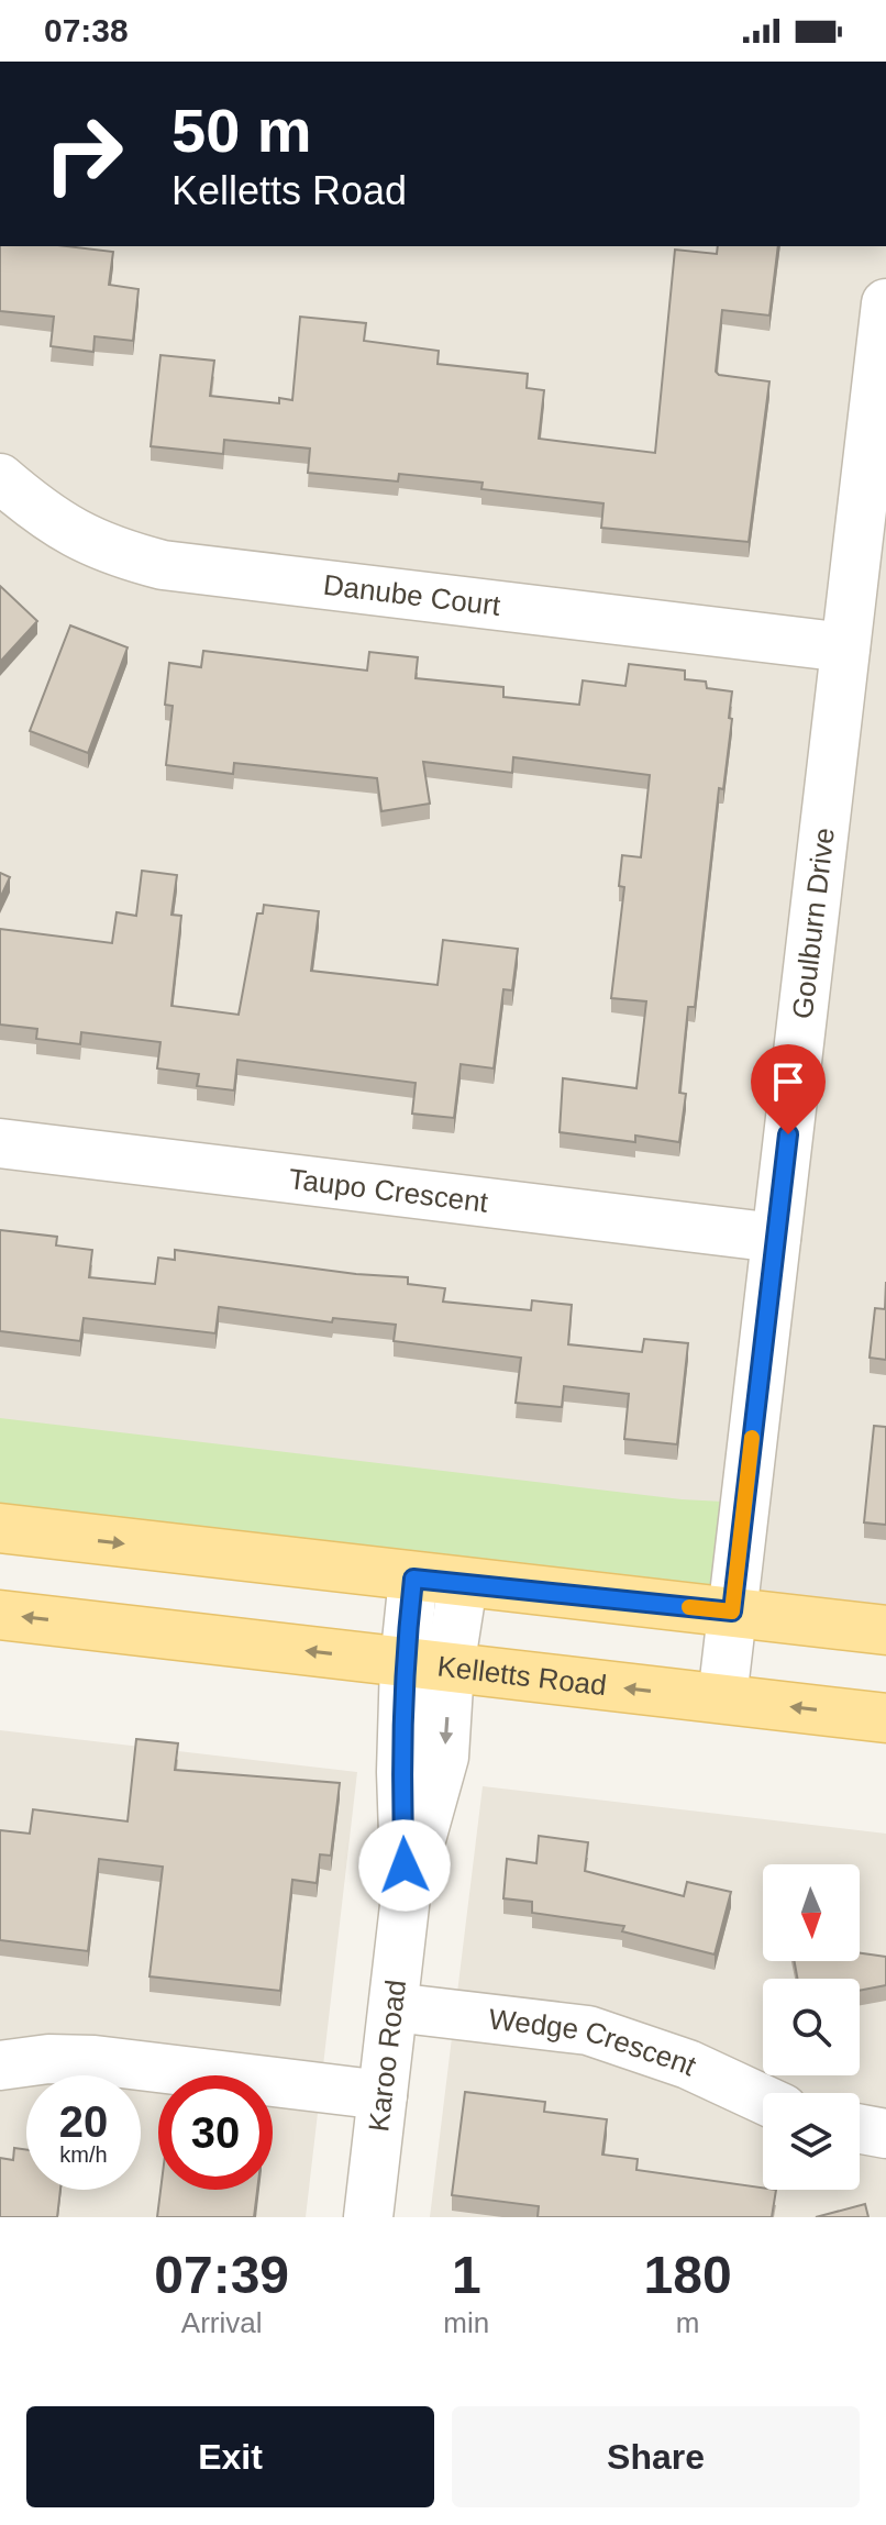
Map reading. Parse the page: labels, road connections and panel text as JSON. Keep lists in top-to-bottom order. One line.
{"streets":{"main road":["Kelletts Road"],"street":["Danube Court","Goulburn Drive","Taupo Crescent","Wedge Crescent","Karoo Road"]},"crossings":[["Danube Court","Goulburn Drive"],["Goulburn Drive","Taupo Crescent"],["Goulburn Drive","Kelletts Road"],["Kelletts Road","Karoo Road"],["Wedge Crescent","Karoo Road"]],"north":"bottom","page":{"status":"07:38","turn":["50 m","Kelletts Road"],"speed":"20 km/h","limit":"30","eta":["07:39","Arrival","1","min","180","m"],"buttons":["Exit","Share"]}}
